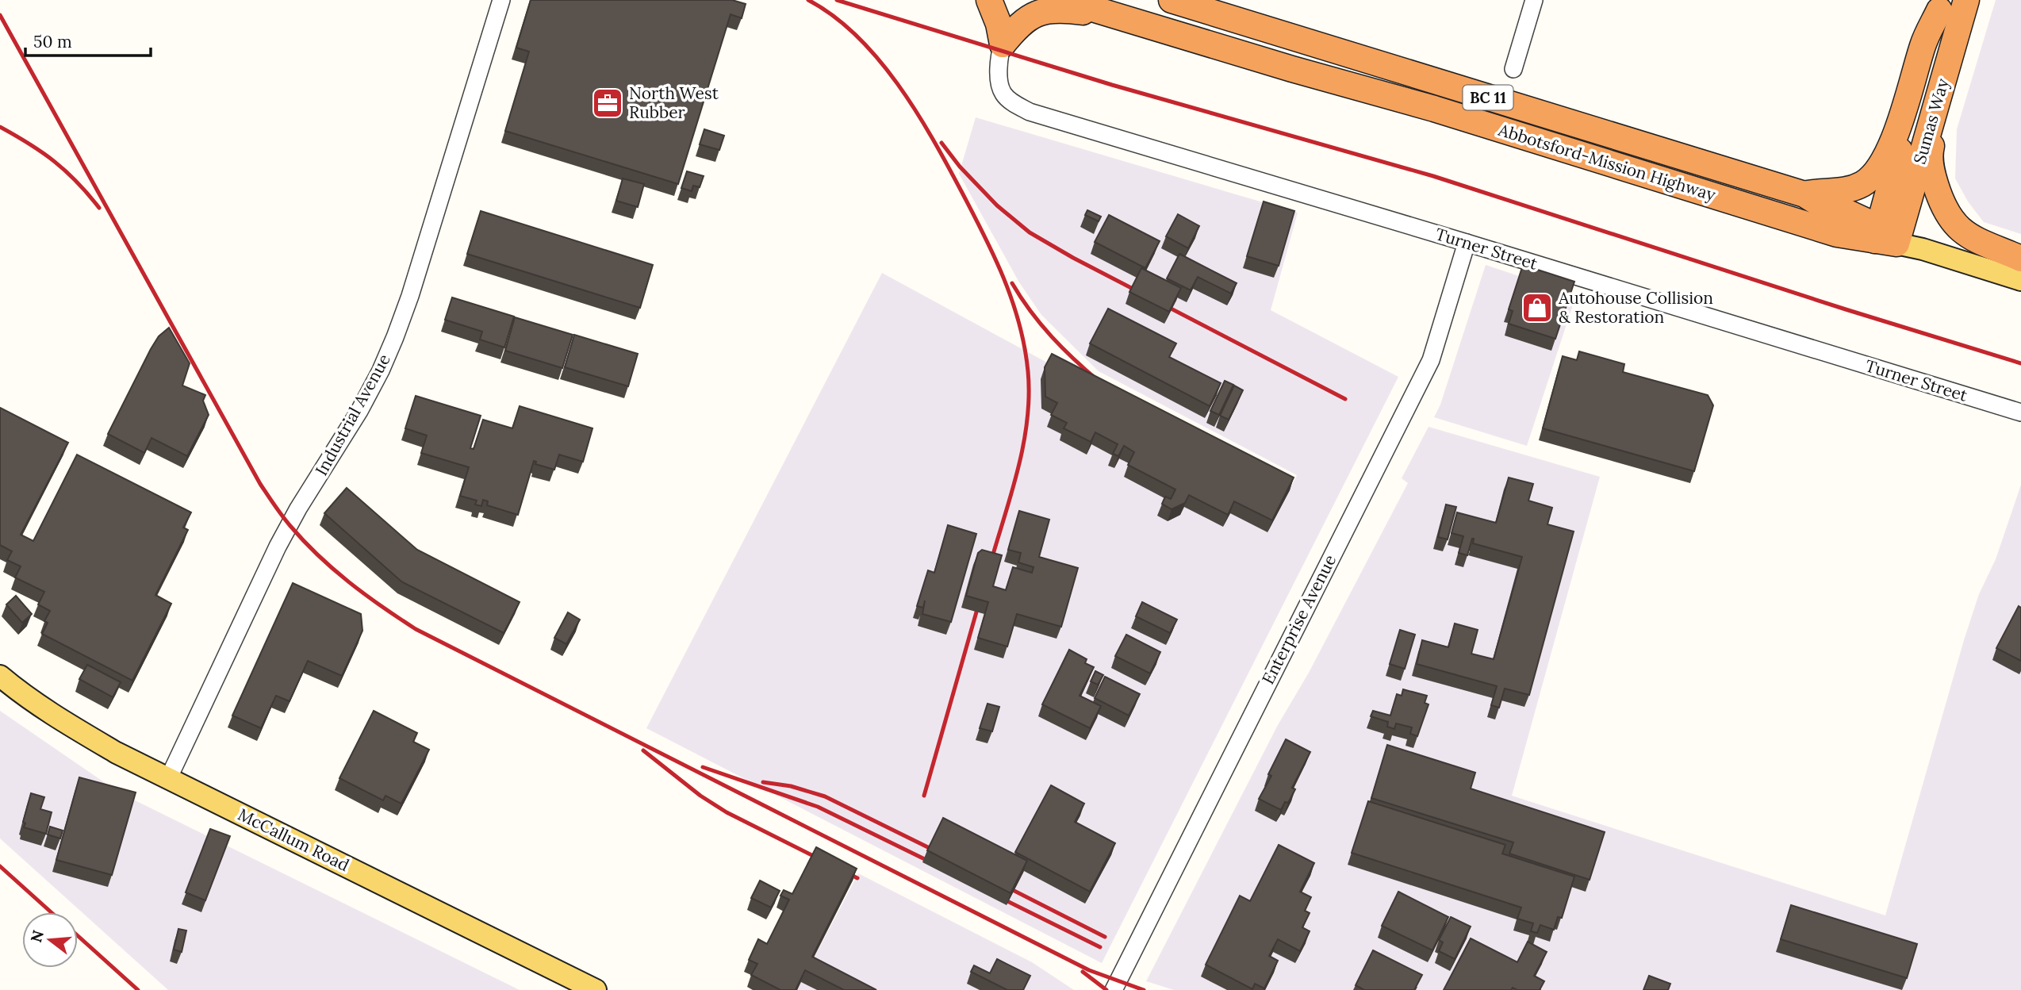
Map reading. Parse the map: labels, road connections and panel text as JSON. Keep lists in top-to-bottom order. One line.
{"streets":{"highway":["BC 11","Sumas Way","Abbotsford-Mission Highway"],"main road":["McCallum Road"],"street":["Turner Street","Industrial Avenue","Enterprise Avenue"]},"crossings":[["Sumas Way","Abbotsford-Mission Highway"],["Turner Street","Enterprise Avenue"],["Industrial Avenue","McCallum Road"]],"places":{"office":["North West Rubber"],"shop":["Autohouse Collision & Restoration"]},"scale_bar":"50 m","north":"left"}
